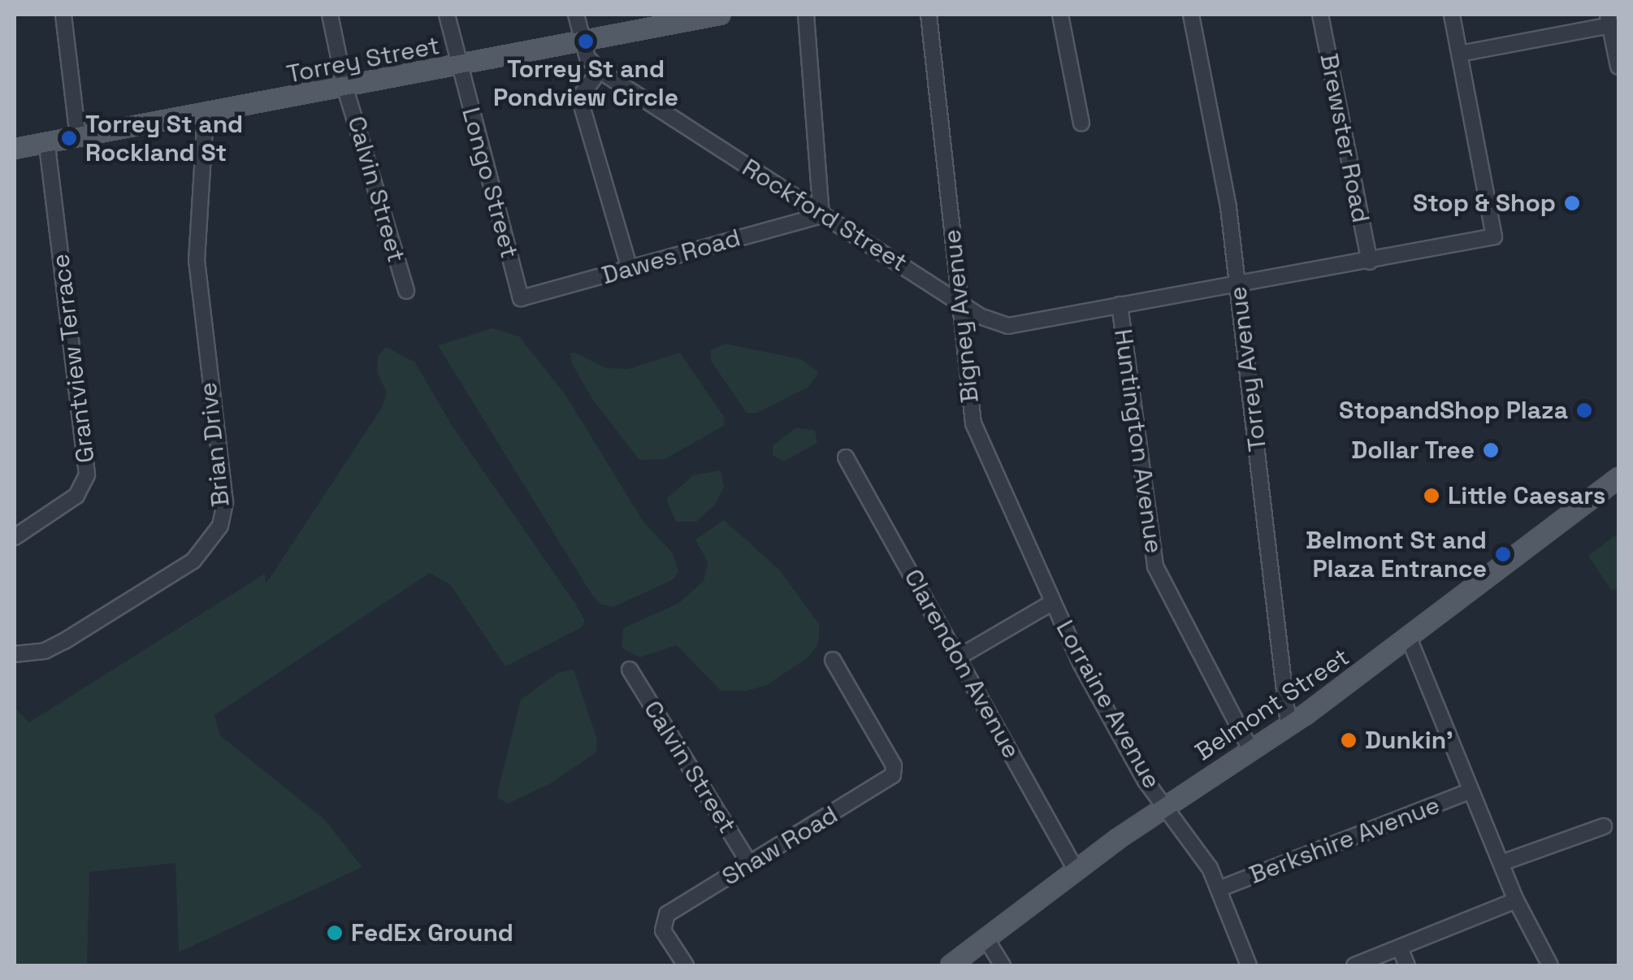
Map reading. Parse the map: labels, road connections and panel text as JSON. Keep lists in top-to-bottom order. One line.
{"streets":{"main road":["Torrey Street","Belmont Street"],"street":["Brewster Road","Longo Street","Calvin Street","Rockford Street","Dawes Road","Bigney Avenue","Grantview Terrace","Torrey Avenue","Huntington Avenue","Brian Drive","Clarendon Avenue","Lorraine Avenue","Berkshire Avenue","Shaw Road"]},"crossings":[["Torrey Street","Longo Street"],["Torrey Street","Calvin Street"],["Torrey Street","Rockford Street"],["Torrey Street","Grantview Terrace"],["Torrey Street","Brian Drive"],["Brewster Road","Rockford Street"],["Longo Street","Dawes Road"],["Calvin Street","Shaw Road"],["Rockford Street","Dawes Road"],["Rockford Street","Bigney Avenue"],["Rockford Street","Torrey Avenue"],["Rockford Street","Huntington Avenue"],["Bigney Avenue","Lorraine Avenue"],["Torrey Avenue","Belmont Street"],["Huntington Avenue","Belmont Street"],["Clarendon Avenue","Belmont Street"],["Lorraine Avenue","Belmont Street"],["Lorraine Avenue","Berkshire Avenue"]],"places":["Torrey St and Pondview Circle","Torrey St and Rockland St","Stop & Shop","StopandShop Plaza","Dollar Tree","Little Caesars","Belmont St and Plaza Entrance","Dunkin'","FedEx Ground"]}
